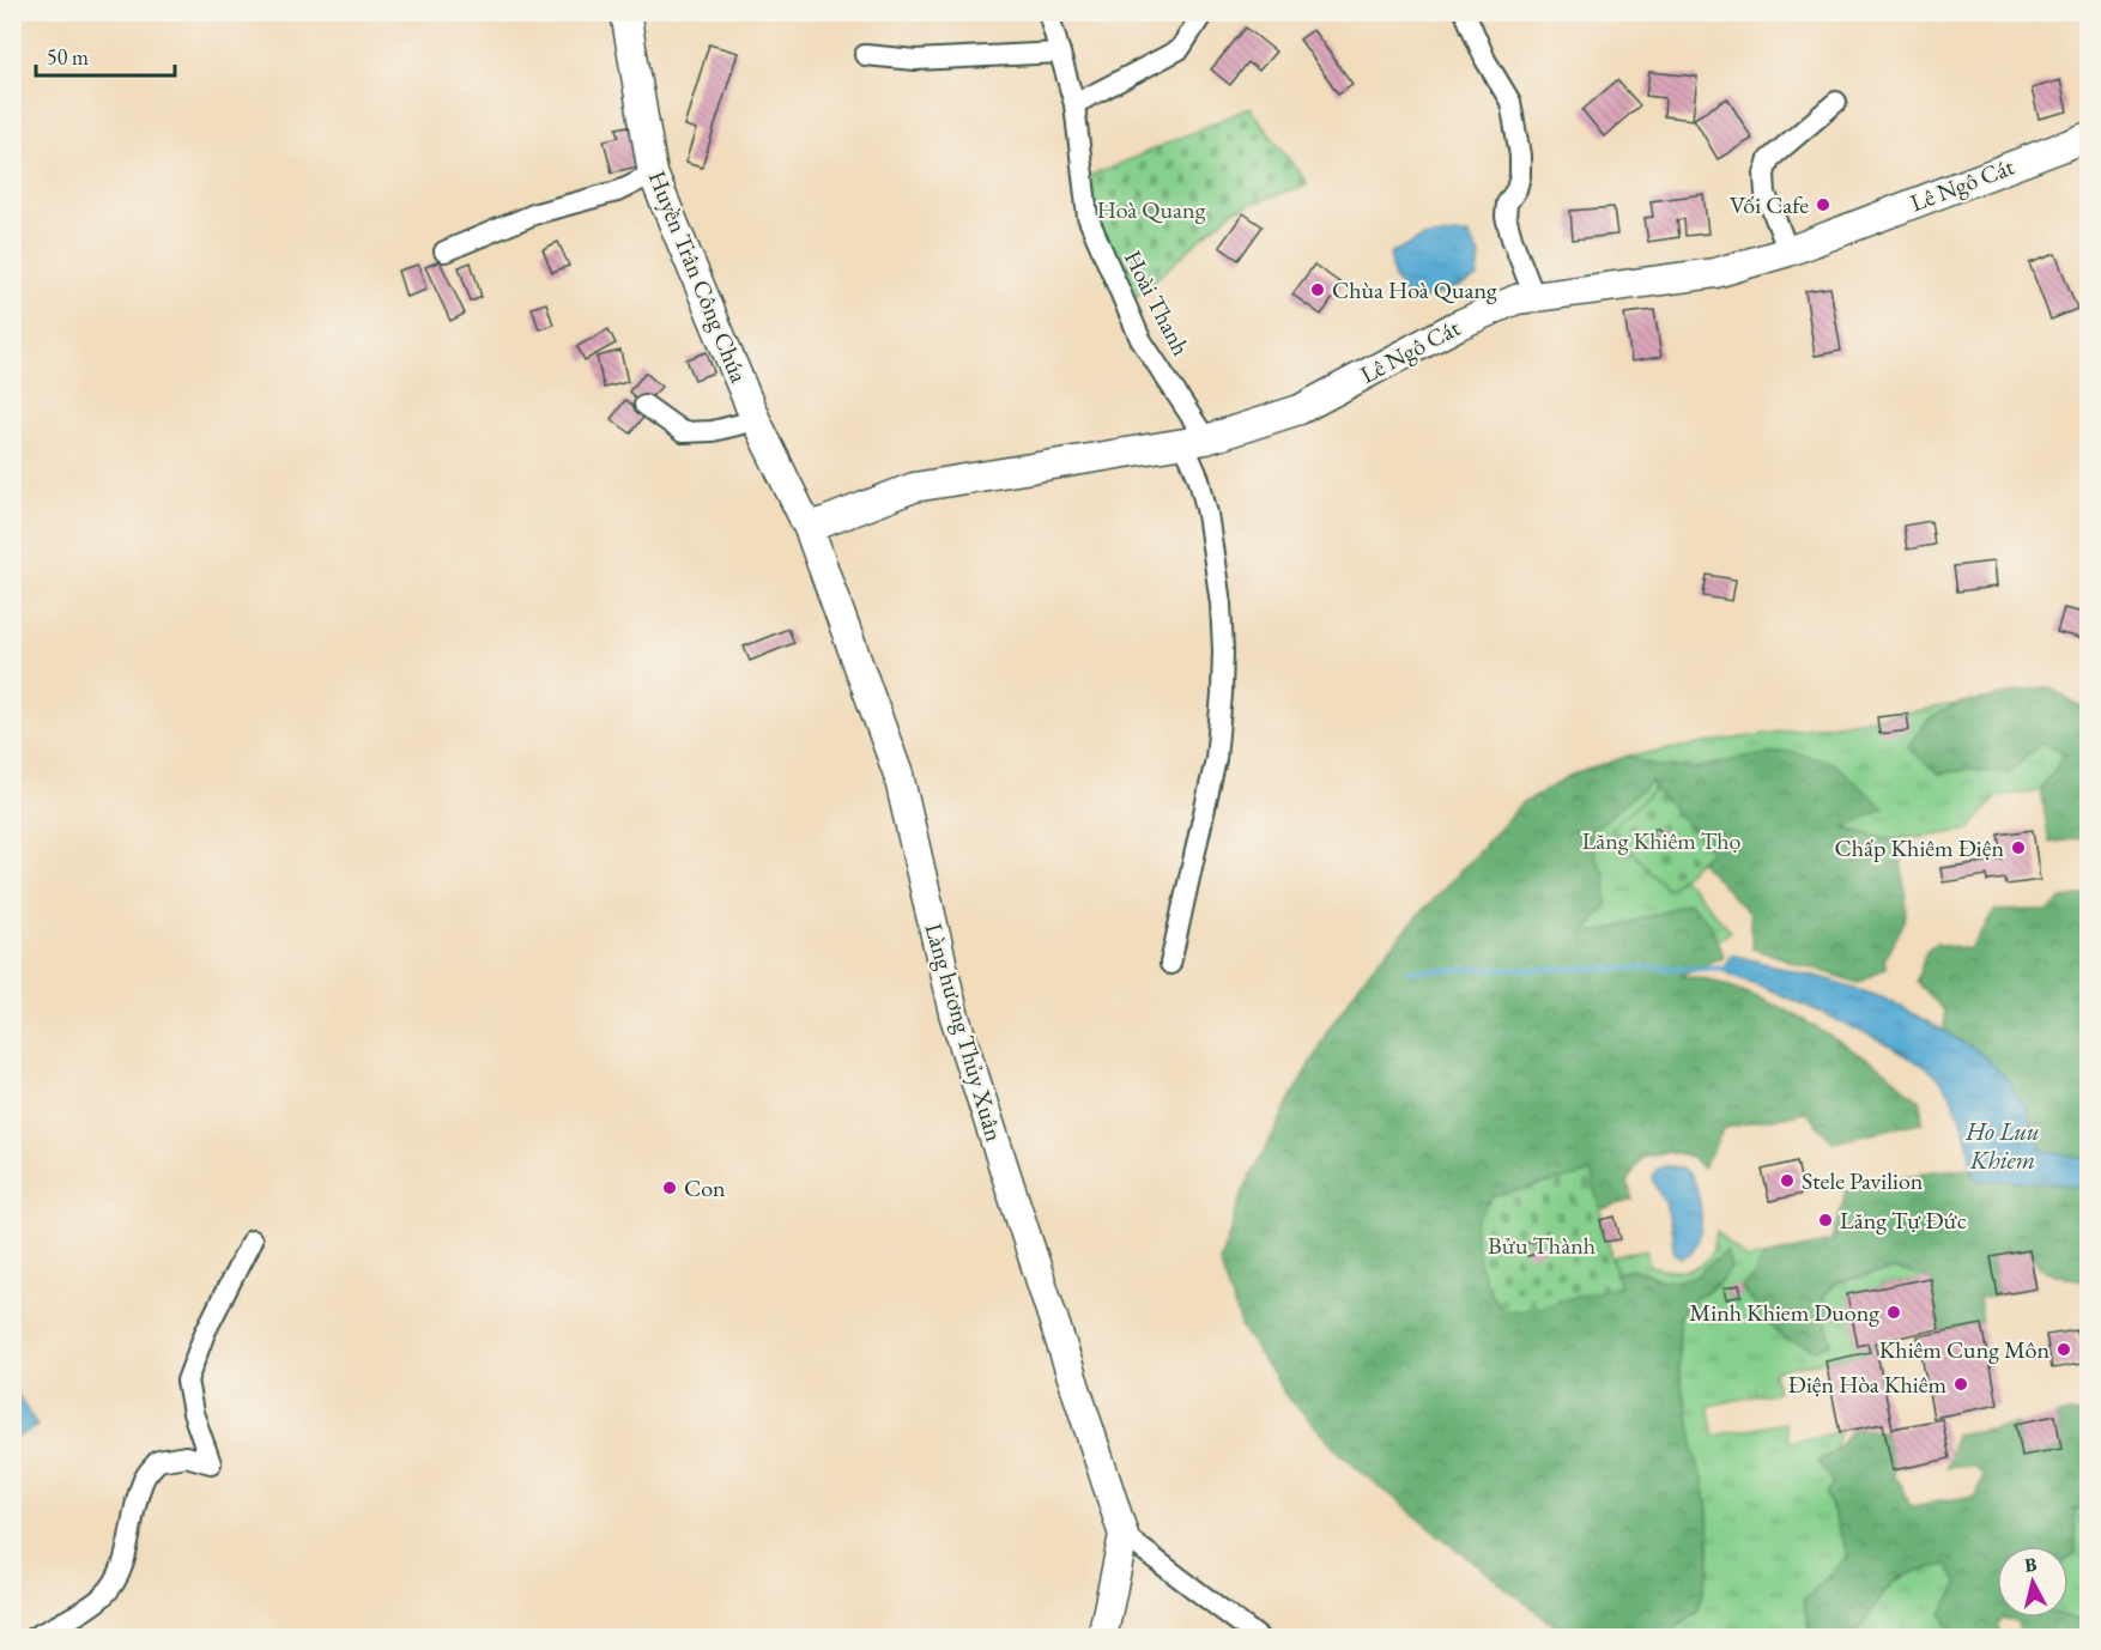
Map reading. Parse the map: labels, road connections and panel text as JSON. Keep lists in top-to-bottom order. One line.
{"streets":{"street":["Lê Ngô Cát","Huyền Trân Công Chúa","Hoài Thanh","Làng hương Thủy Xuân"]},"crossings":[["Lê Ngô Cát","Huyền Trân Công Chúa"],["Lê Ngô Cát","Hoài Thanh"],["Lê Ngô Cát","Làng hương Thủy Xuân"],["Huyền Trân Công Chúa","Làng hương Thủy Xuân"]],"water":["Ho Luu Khiem"],"parks":["Hoà Quang","Lăng Khiêm Thọ","Bửu Thành"],"places":["Vối Cafe","Chùa Hoà Quang","Chấp Khiêm Điện","Stele Pavilion","Con","Lăng Tự Đức","Minh Khiem Duong","Khiêm Cung Môn","Điện Hòa Khiêm"],"scale_bar":"50 m","north":"top"}
